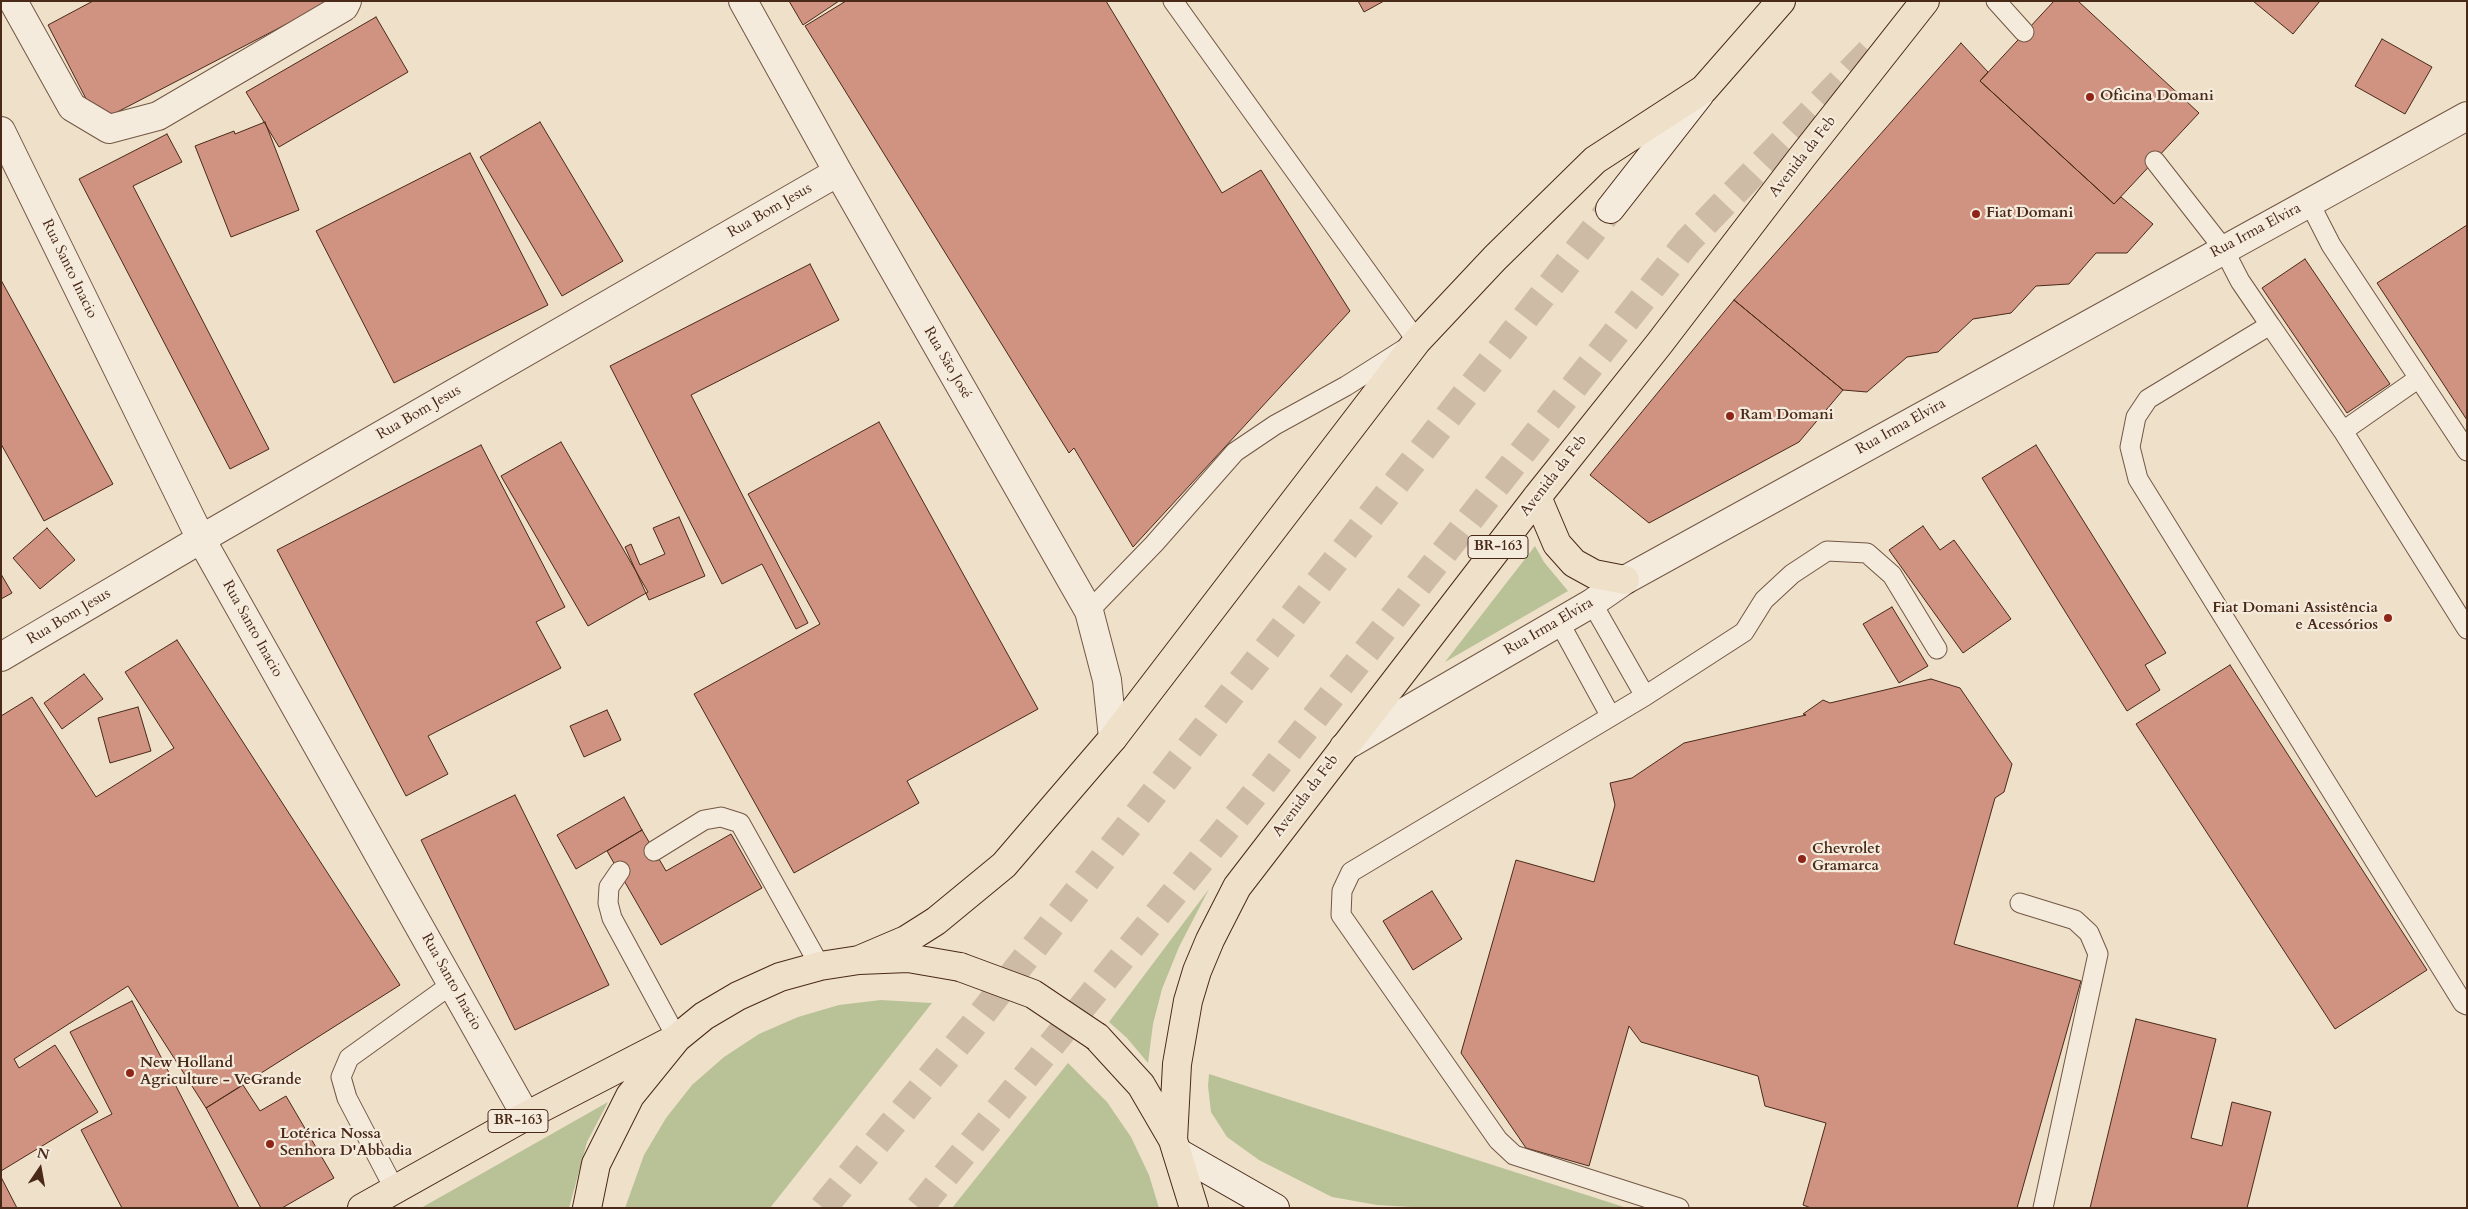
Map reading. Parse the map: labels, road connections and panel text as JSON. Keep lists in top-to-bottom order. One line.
{"streets":{"main road":["Avenida da Feb","BR-163"],"street":["Rua Bom Jesus","Rua Irma Elvira","Rua Santo Inacio","Rua São José"]},"crossings":[["Avenida da Feb","Rua Irma Elvira"],["Avenida da Feb","BR-163"],["Rua Bom Jesus","Rua Santo Inacio"],["Rua Bom Jesus","Rua São José"],["Rua Santo Inacio","BR-163"],["Rua São José","BR-163"]],"places":["Oficina Domani","Fiat Domani","Ram Domani","Fiat Domani Assistência e Acessórios","Chevrolet Gramarca","New Holland Agriculture - VeGrande","Lotérica Nossa Senhora D'Abbadia"],"north":"top"}
